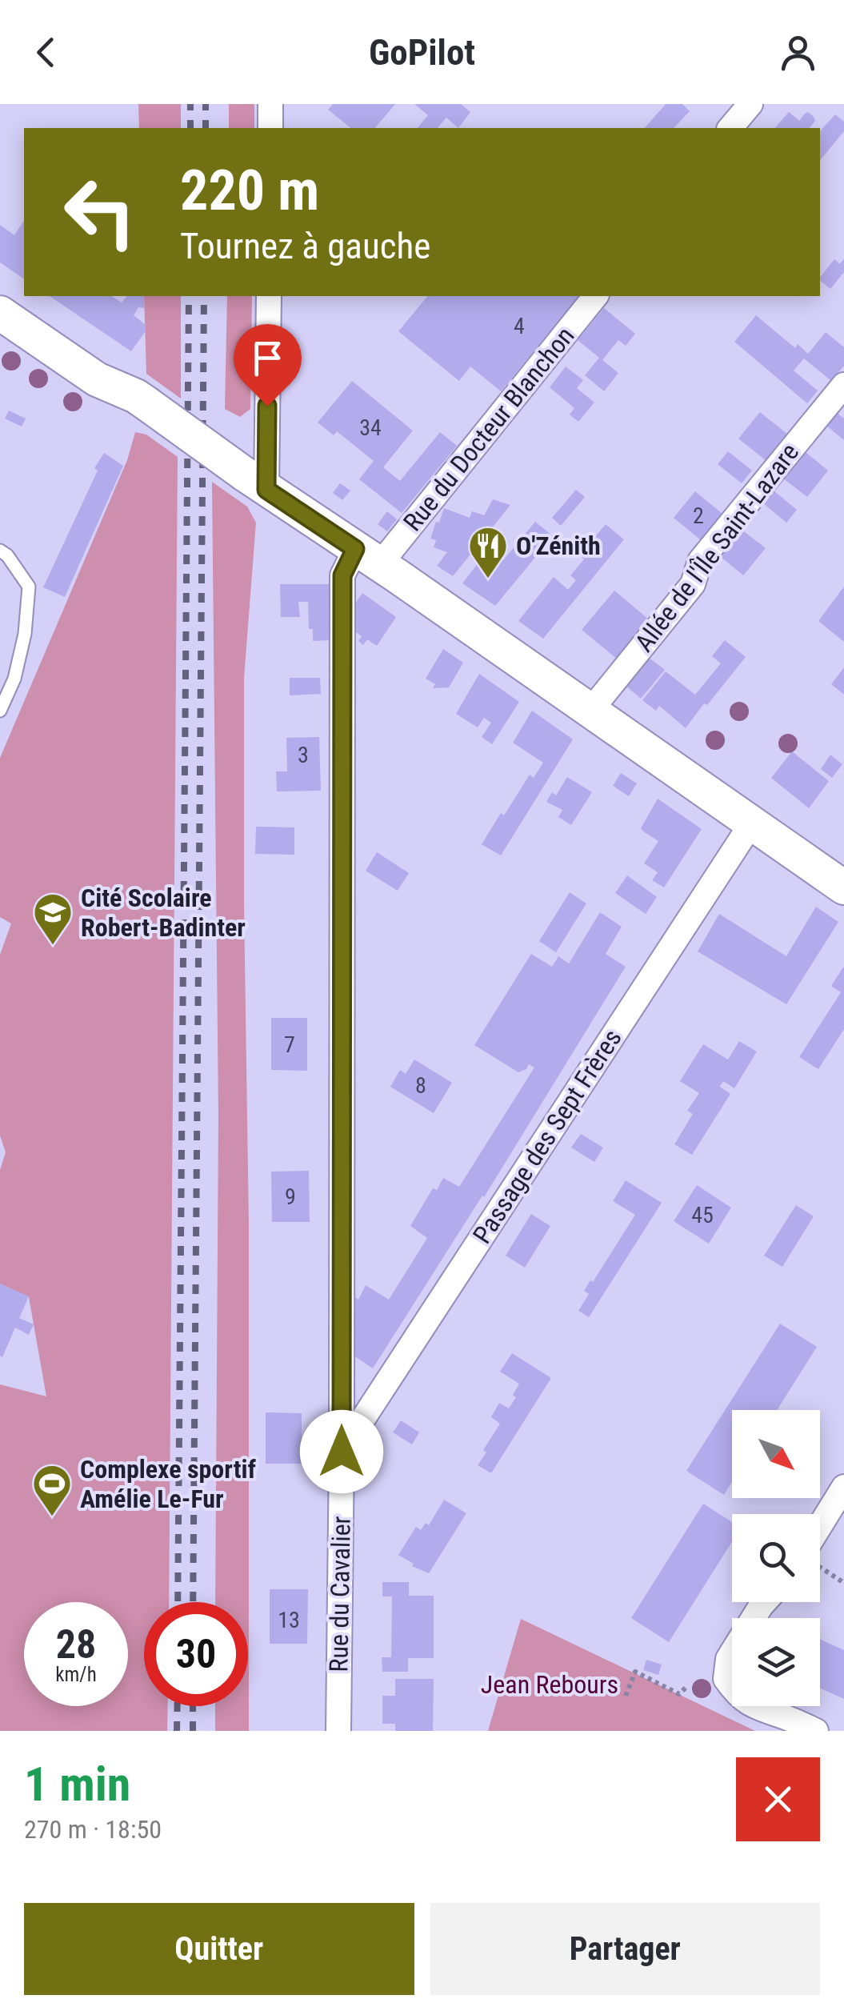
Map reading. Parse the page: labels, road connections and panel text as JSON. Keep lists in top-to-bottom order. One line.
{"streets":{"street":["Rue du Docteur Blanchon","Allée de l'Île Saint-Lazare","Passage des Sept Frères","Rue du Cavalier"]},"crossings":[["Rue du Docteur Blanchon","Rue du Cavalier"],["Passage des Sept Frères","Rue du Cavalier"]],"parks":["Jean Rebours"],"places":{"restaurant":["O'Zénith"],"school or university":["Cité Scolaire Robert-Badinter"],"sports":["Complexe sportif Amélie Le-Fur"]},"house_numbers":["4","34","2","3","7","8","9","45","13"],"north":"bottom right","page":{"header":"GoPilot","turn":["220 m","Tournez à gauche"],"speed":"28 km/h","limit":"30","heading":["1 min","270 m · 18:50"],"buttons":["Quitter","Partager"]}}
